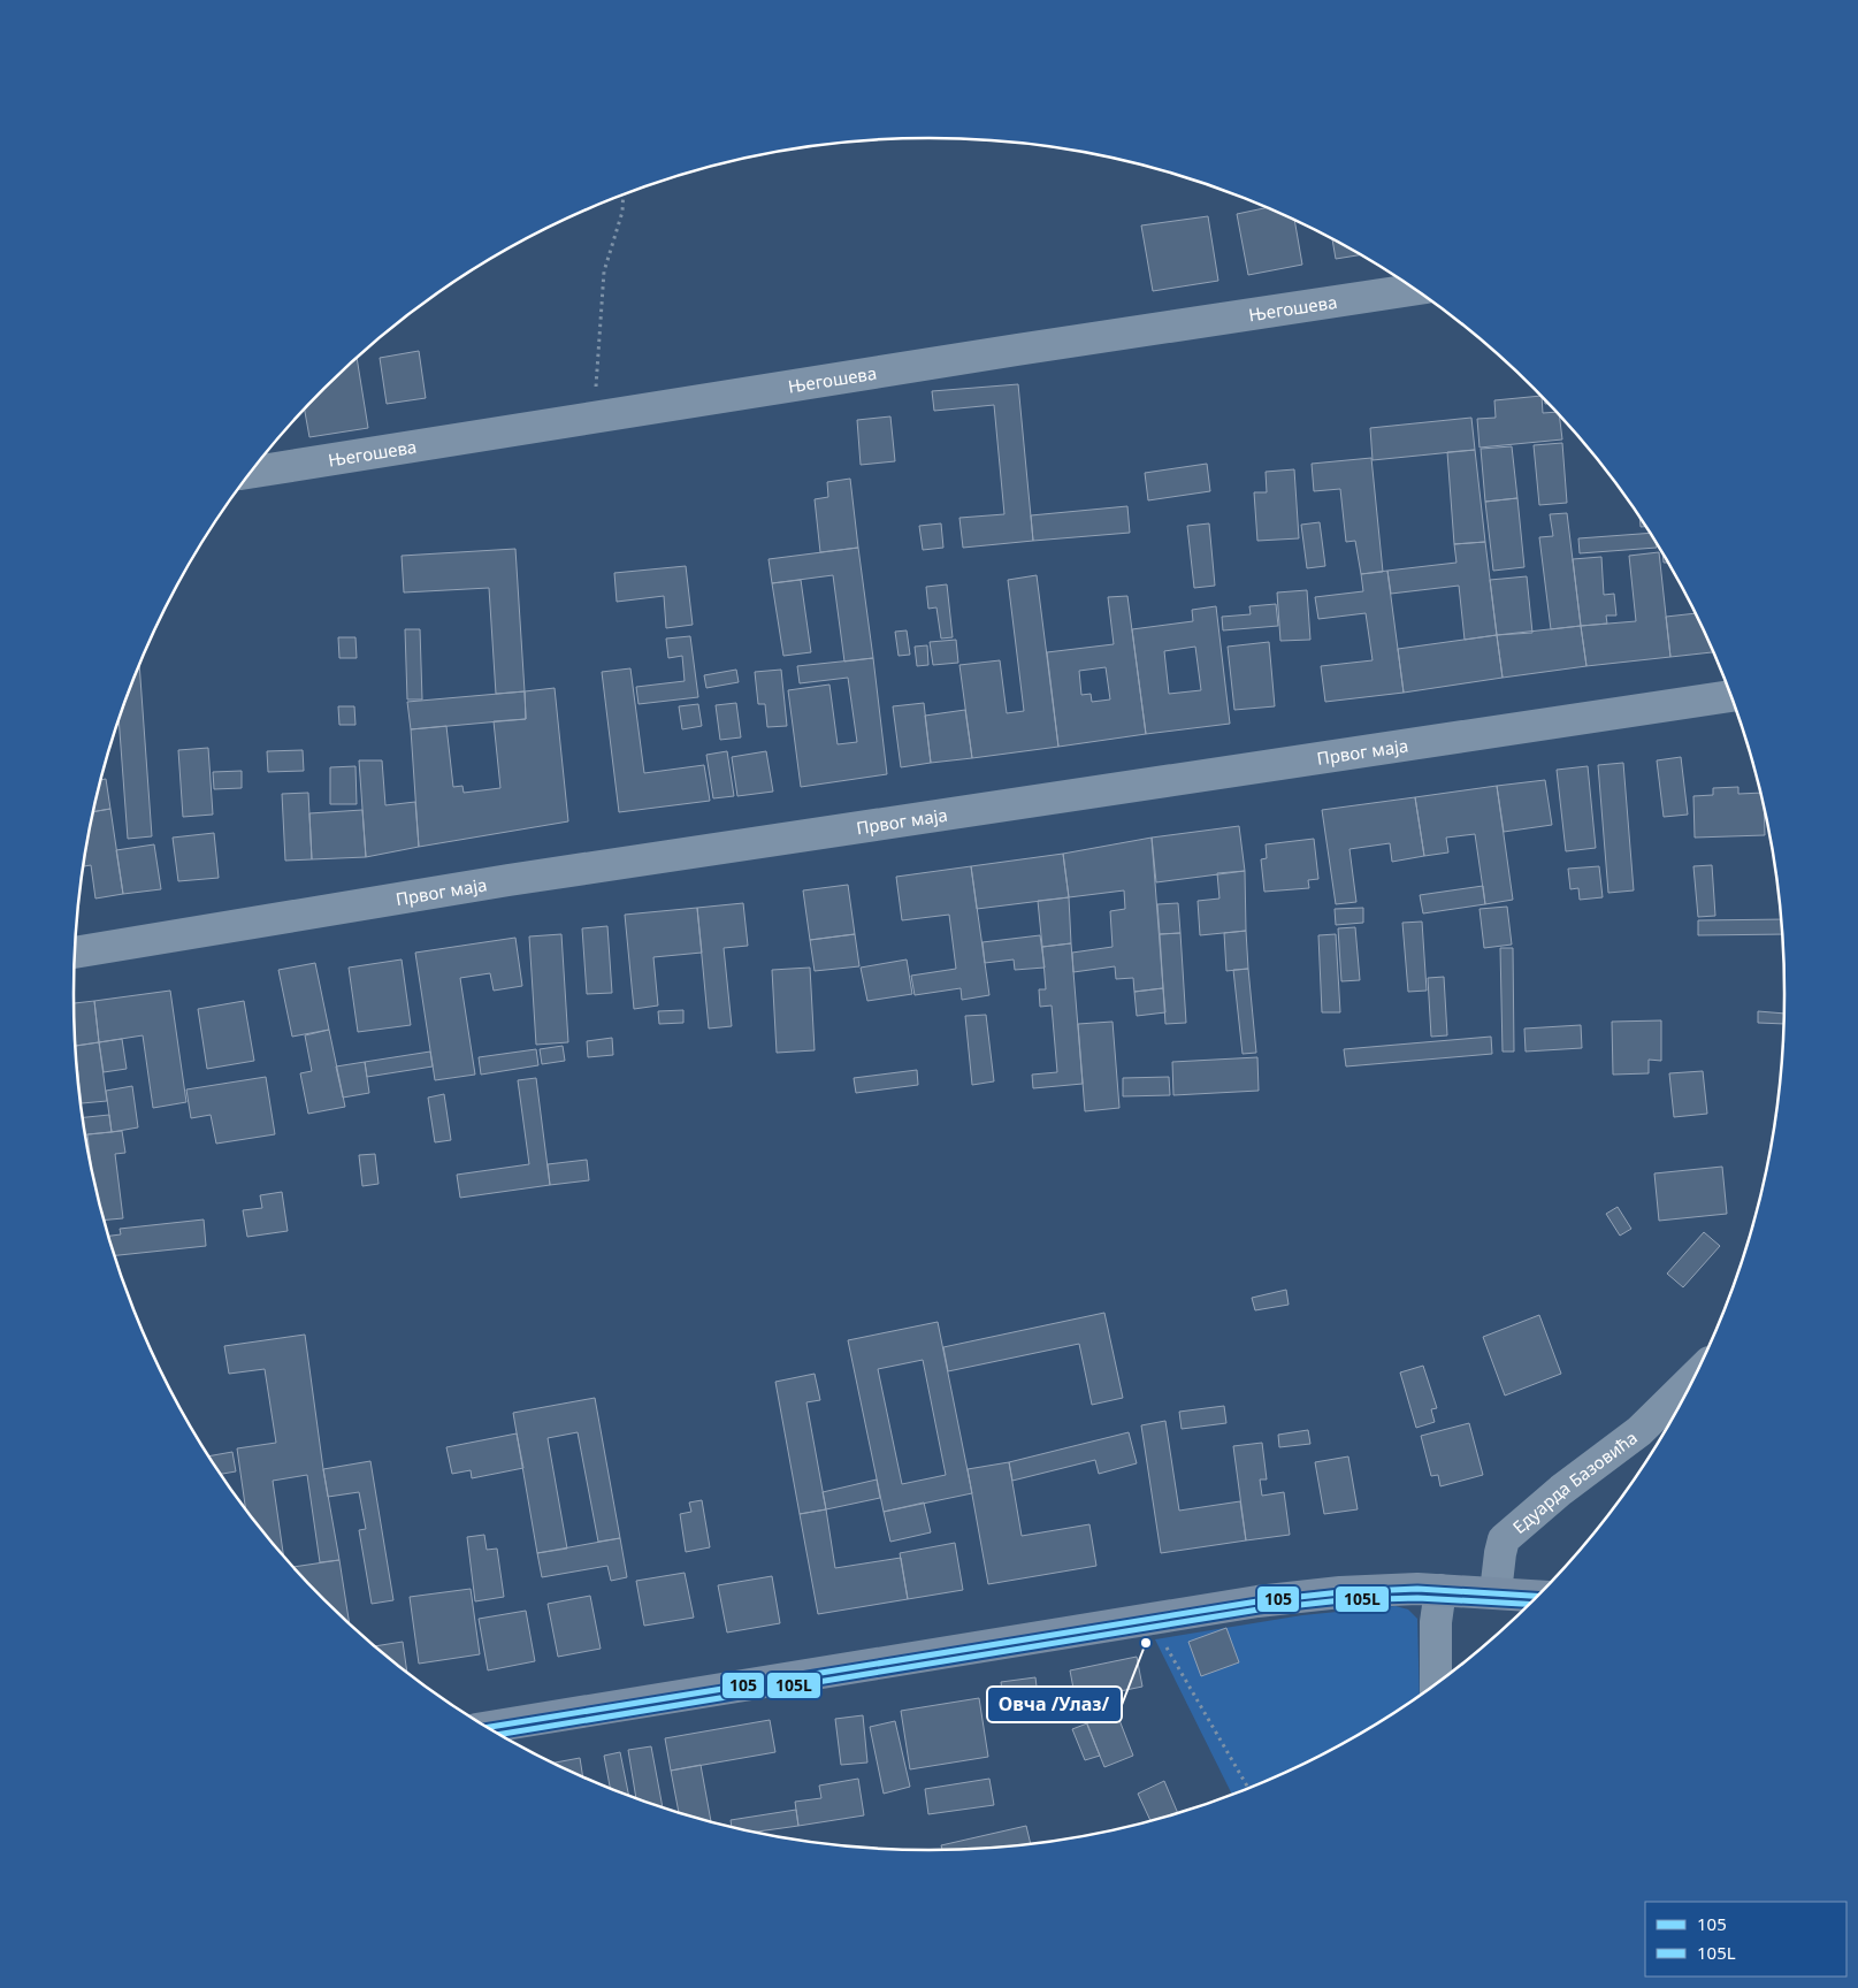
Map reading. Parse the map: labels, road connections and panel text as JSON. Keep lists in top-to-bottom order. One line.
{"streets":{"street":["Његошева","Првог маја","Едуарда Базовића"]},"places":["Овча /Улаз/"],"lines":["transit line 105","transit line 105L"],"legend":["105","105L"]}
